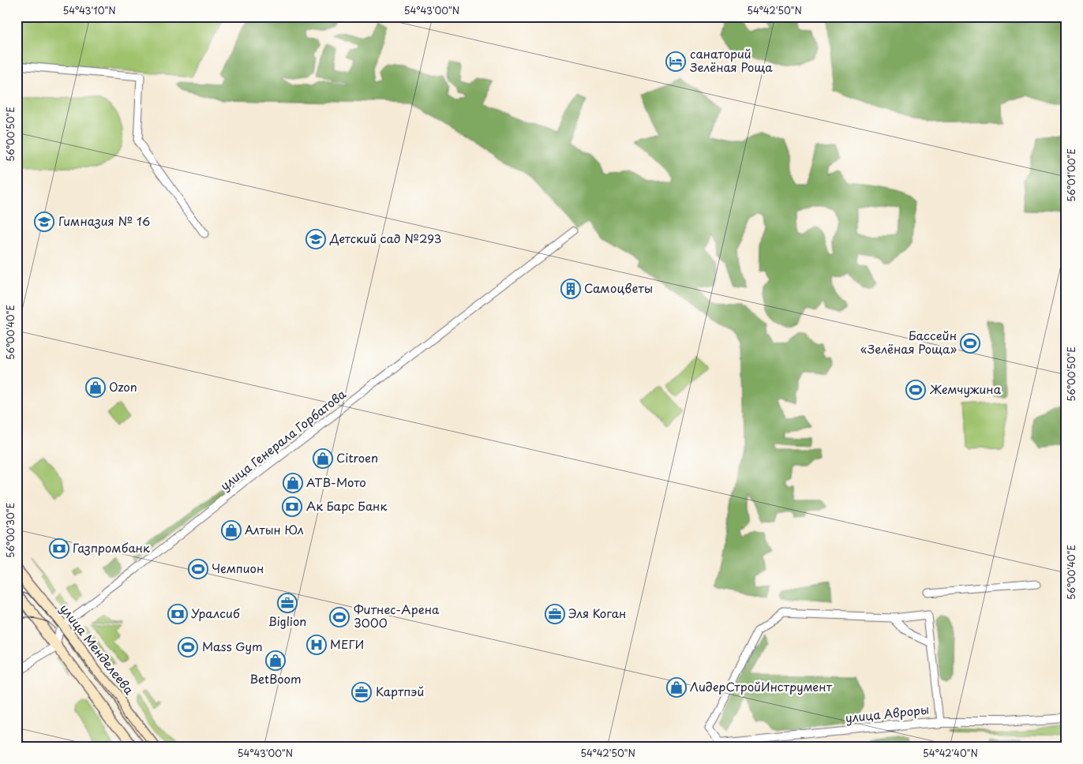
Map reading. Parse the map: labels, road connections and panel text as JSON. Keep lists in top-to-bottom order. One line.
{"streets":{"main road":["улица Менделеева"],"street":["улица Генерала Горбатова","улица Авроры"]},"crossings":[["улица Генерала Горбатова","улица Менделеева"]],"places":{"hotel":["санаторий Зелёная Роща"],"school or university":["Гимназия № 16","Детский сад №293"],"building":["Самоцветы"],"sports":["Бассейн «Зелёная Роща»","Жемчужина","Чемпион","Фитнес-Арена 3000","Mass Gym"],"shop":["Ozon","Citroen","АТВ-Мото","Алтын Юл","BetBoom","ЛидерСтройИнструмент"],"bank":["Ак Барс Банк","Газпромбанк","Уралсиб"],"office":["Biglion","Эля Коган","Картпэй"],"hospital":["МЕГИ"]},"coordinates":["54°43'10\"N","54°43'00\"N","54°42'50\"N","56°00'50\"E","56°01'00\"E","56°00'40\"E","56°00'30\"E","54°42'40\"N"]}
